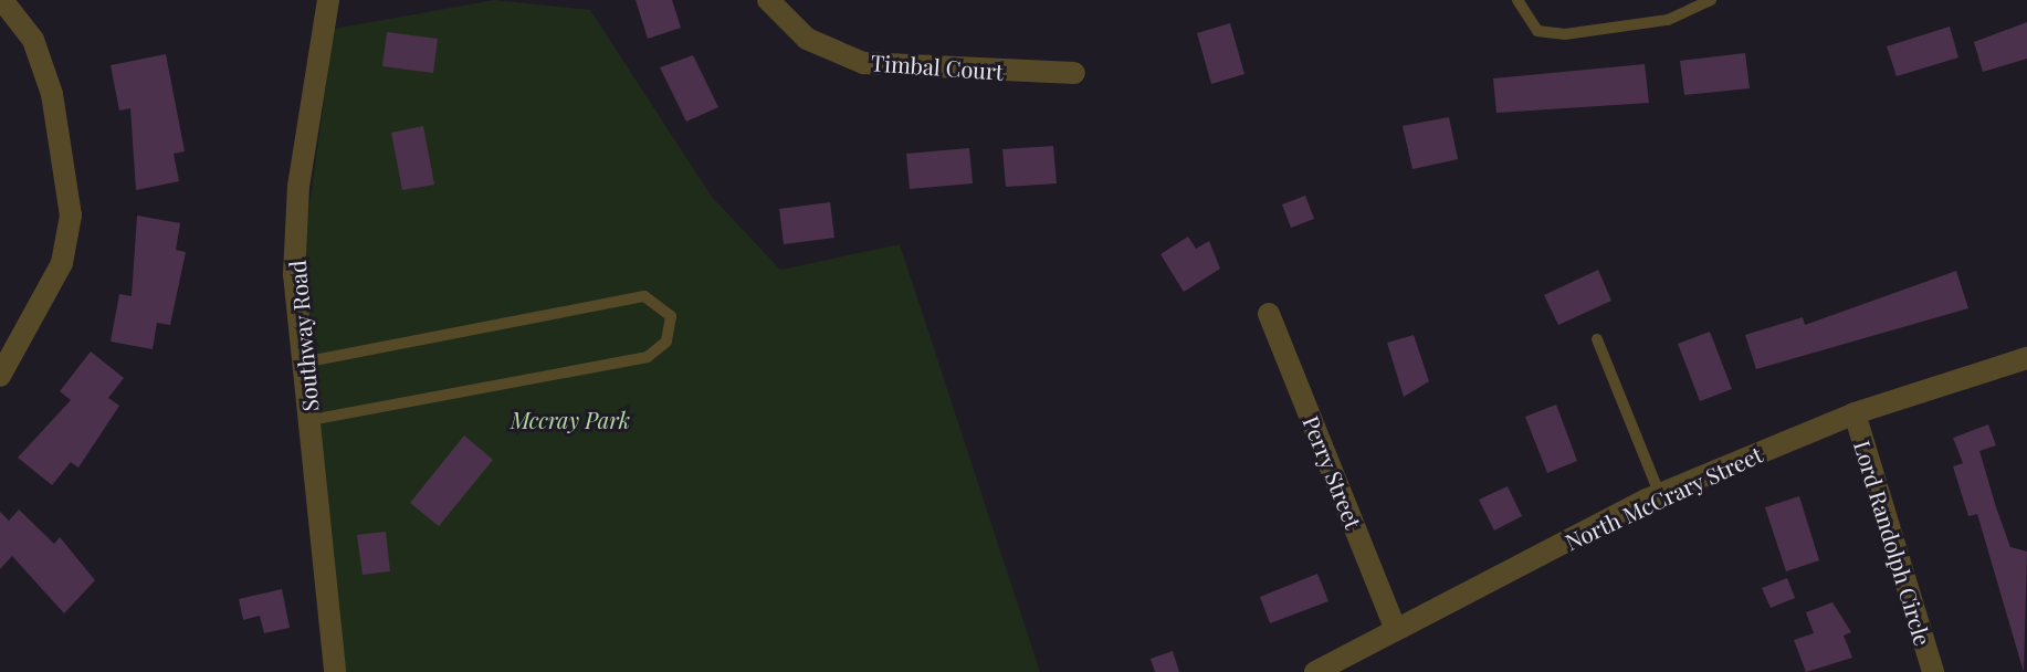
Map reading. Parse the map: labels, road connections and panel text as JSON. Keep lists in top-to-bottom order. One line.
{"streets":{"street":["Timbal Court","Southway Road","Perry Street","North McCrary Street","Lord Randolph Circle"]},"crossings":[["Perry Street","North McCrary Street"],["North McCrary Street","Lord Randolph Circle"]],"parks":["Mccray Park"]}
